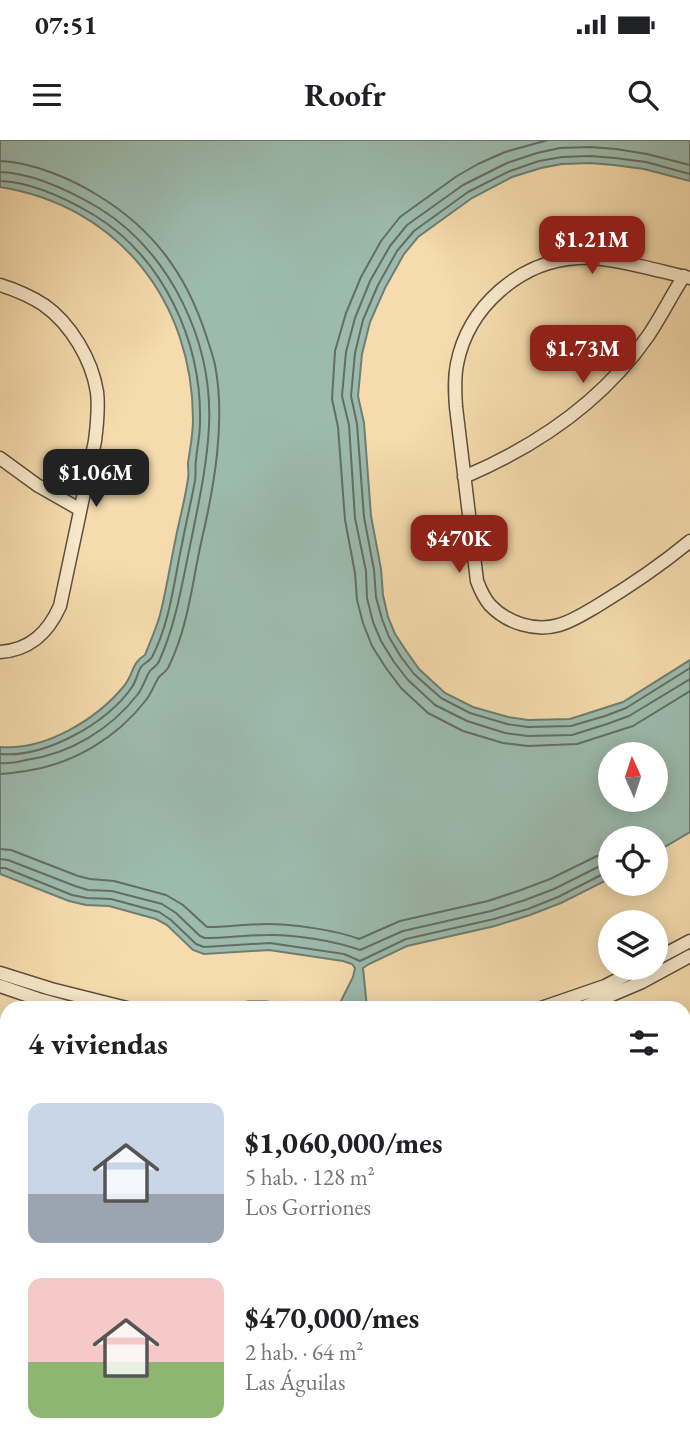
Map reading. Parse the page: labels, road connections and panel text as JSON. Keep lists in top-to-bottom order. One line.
{"north":"top","page":{"status":"07:51","header":"Roofr","price":["$1.21M","$1.73M","$1.06M","$470K"],"heading":"4 viviendas","list":[{"name":"$1,060,000/mes","note":"5 hab. · 128 m² · Los Gorriones"},{"name":"$470,000/mes","note":"2 hab. · 64 m² · Las Águilas"}]}}
